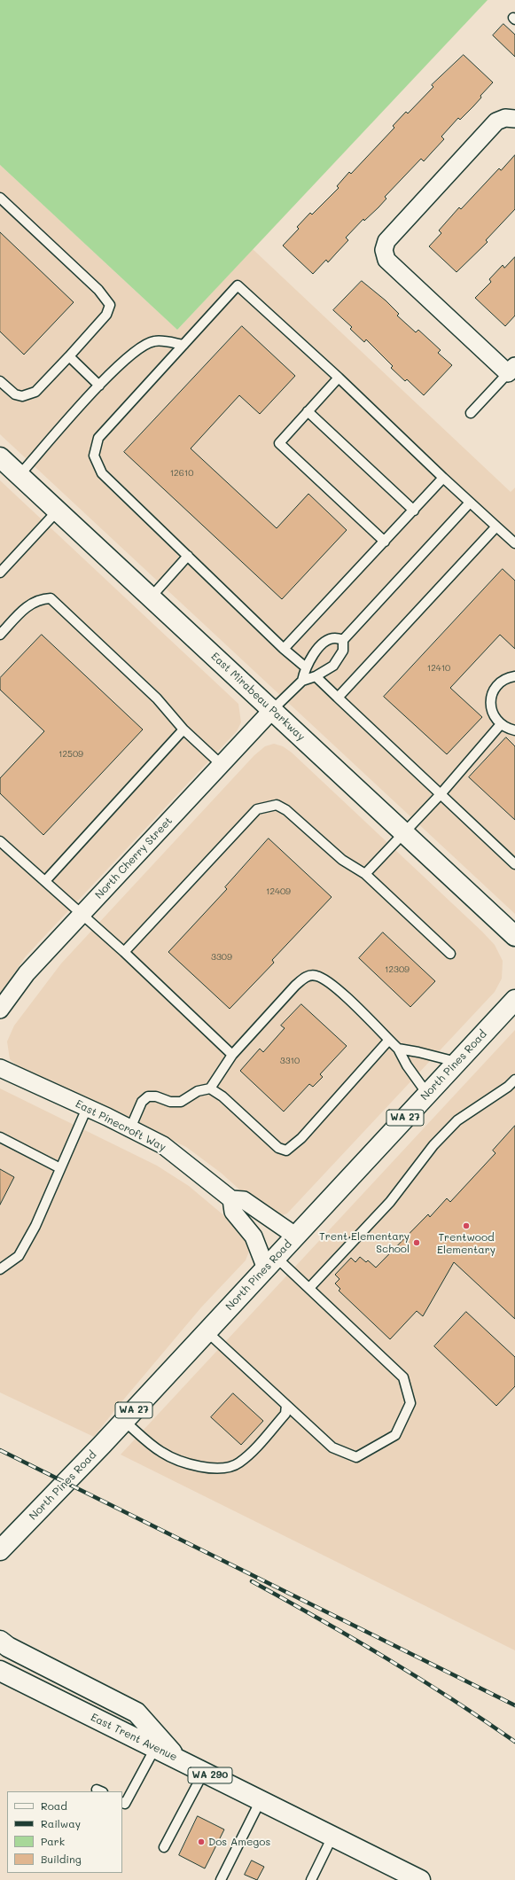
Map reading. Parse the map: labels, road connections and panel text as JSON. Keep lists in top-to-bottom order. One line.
{"streets":{"main road":["East Mirabeau Parkway","North Pines Road","WA 27","East Trent Avenue","WA 290"],"street":["North Cherry Street","East Pinecroft Way"]},"crossings":[["East Mirabeau Parkway","North Cherry Street"],["North Pines Road","East Pinecroft Way"]],"places":["Trentwood Elementary","Trent Elementary School","Dos Amegos"],"house_numbers":["12610","12410","12509","12409","3309","12309","3310"],"legend":["Road","Railway","Park","Building"]}
